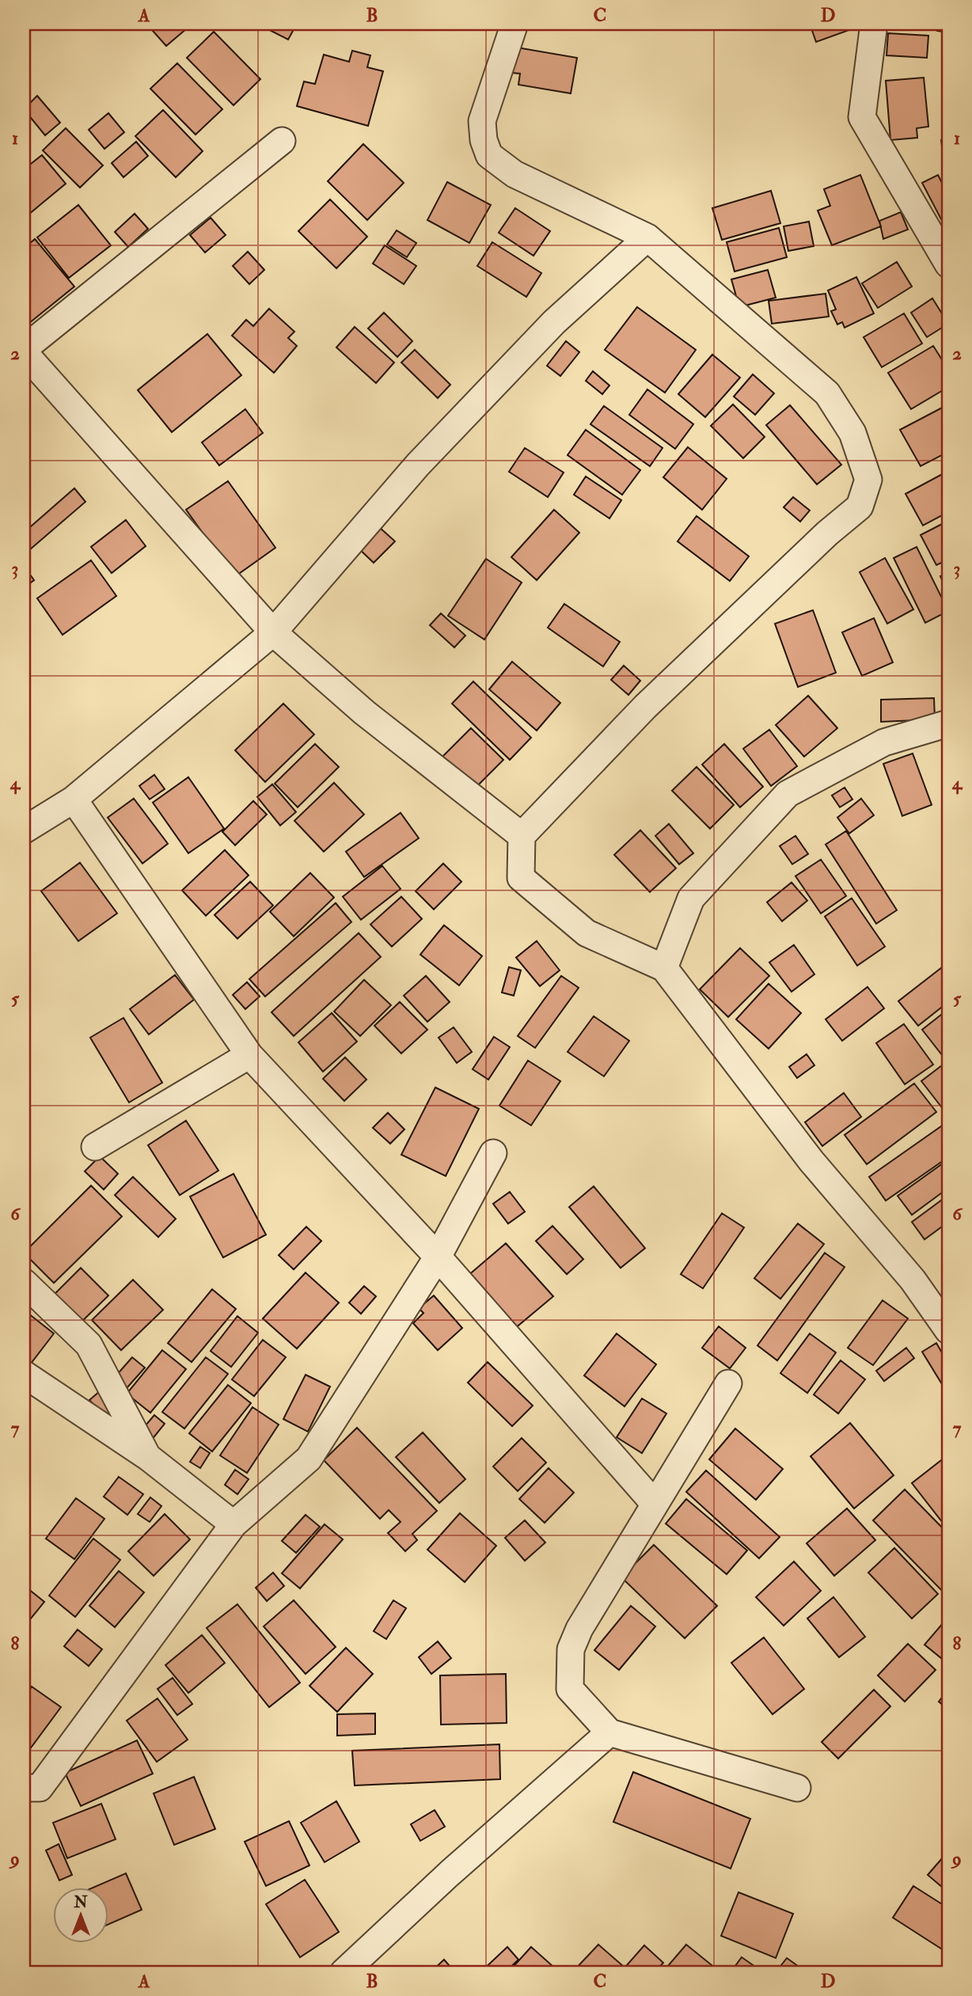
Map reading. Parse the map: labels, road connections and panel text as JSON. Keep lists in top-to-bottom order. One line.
{"north":"top","grid":{"columns":["A","B","C","D"],"rows":["1","2","3","4","5","6","7","8","9"]}}
